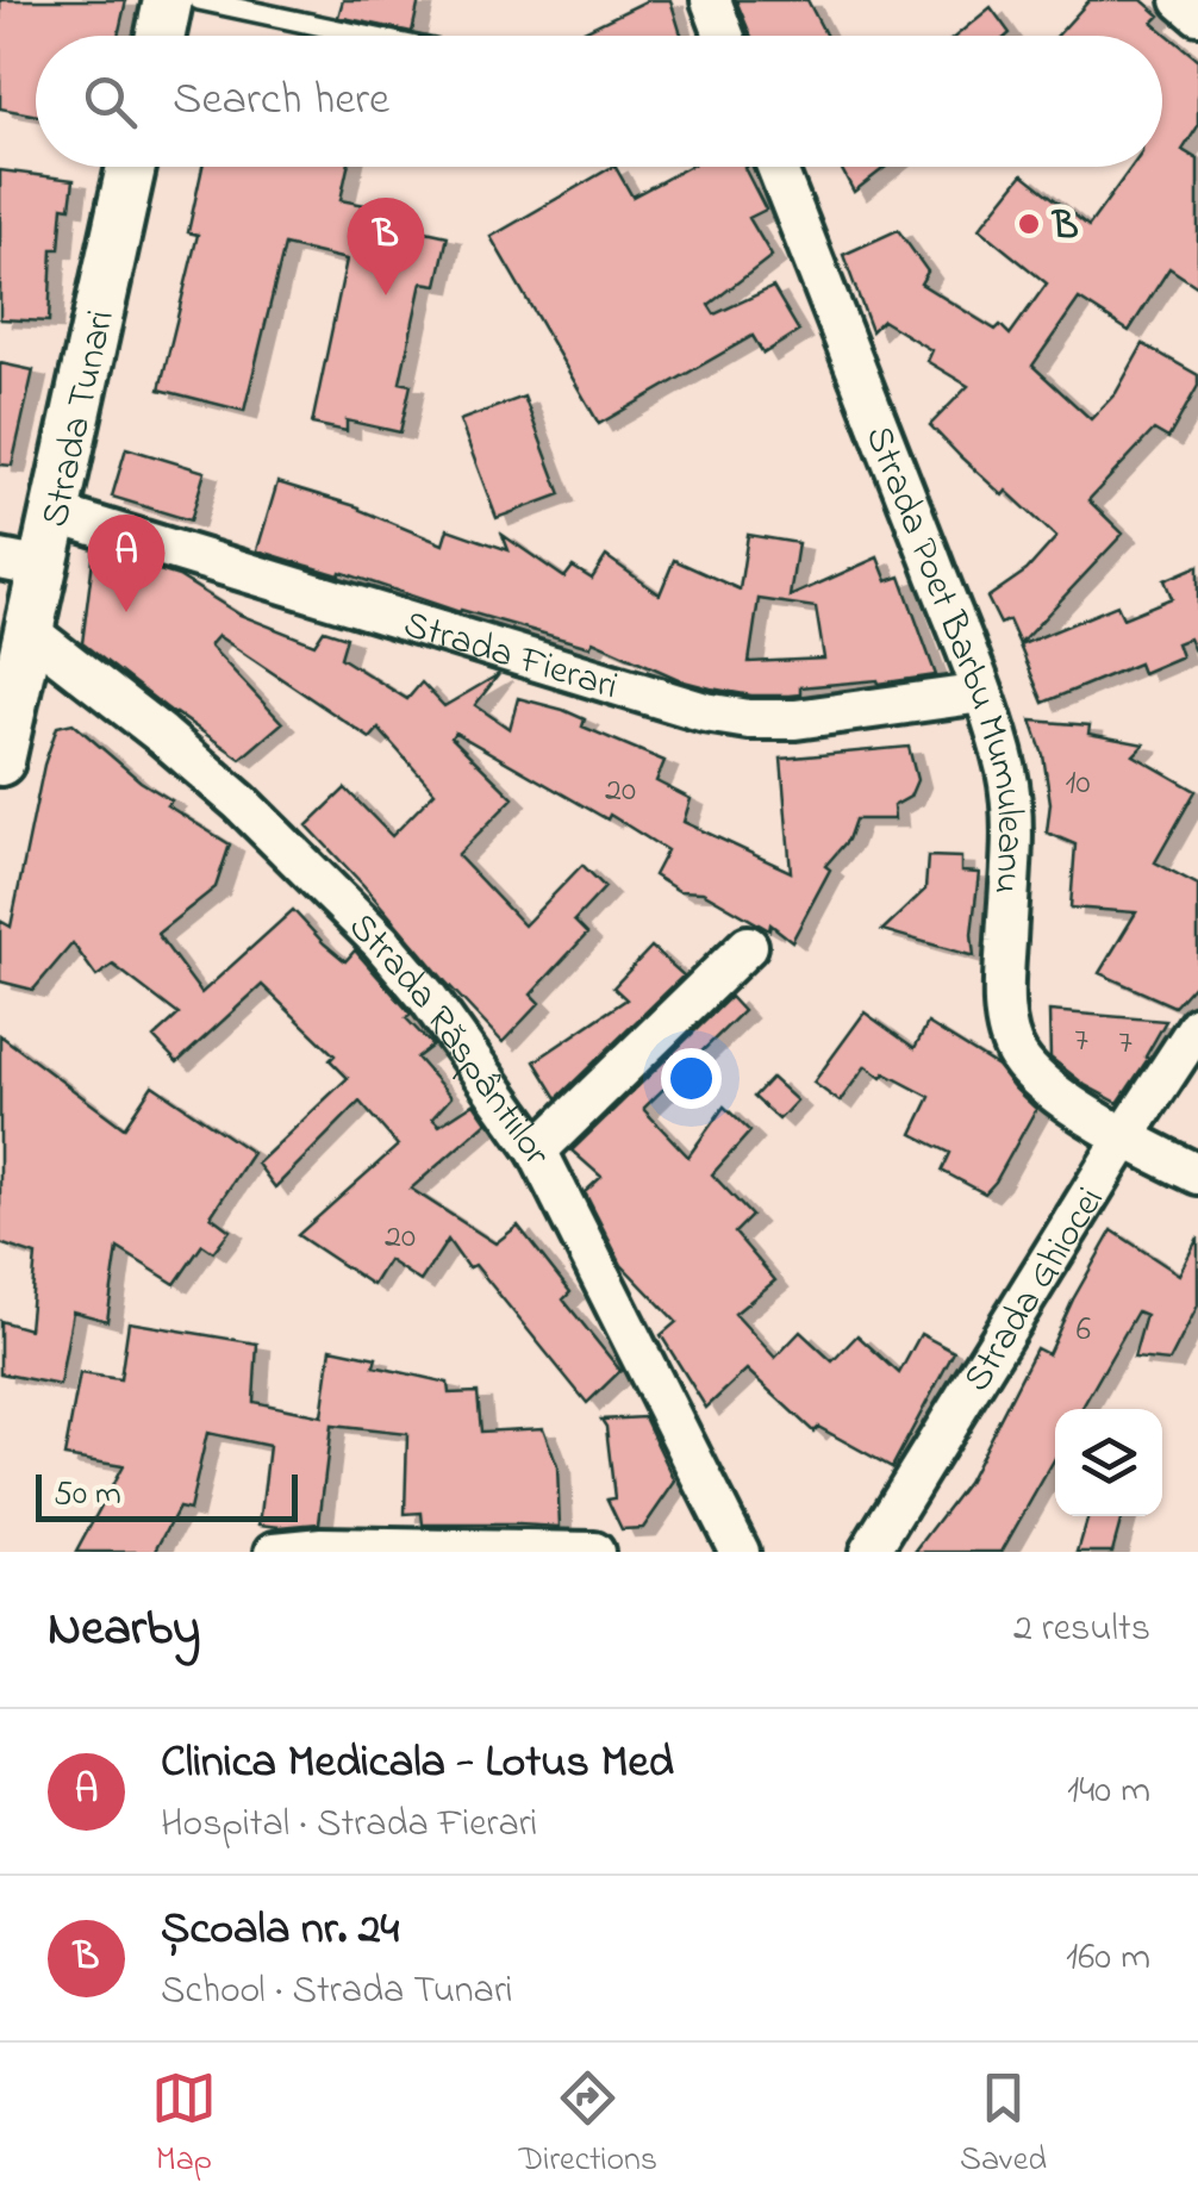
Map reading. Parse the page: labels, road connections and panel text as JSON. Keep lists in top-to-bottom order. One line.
{"streets":{"street":["Strada Tunari","Strada Fierari","Strada Poet Barbu Mumuleanu","Strada Răspântiilor","Strada Ghiocei"]},"crossings":[["Strada Tunari","Strada Fierari"],["Strada Tunari","Strada Răspântiilor"],["Strada Fierari","Strada Poet Barbu Mumuleanu"],["Strada Poet Barbu Mumuleanu","Strada Ghiocei"]],"places":["B"],"house_numbers":["10","20","7","7","20","6"],"scale_bar":"50 m","page":{"search":"Search here","pins":["B","A"],"scale":"50 m","heading":["Nearby","2 results"],"list":[{"mark":"A","name":"Clinica Medicala - Lotus Med","note":"Hospital · Strada Fierari","value":"140 m"},{"mark":"B","name":"Școala nr. 24","note":"School · Strada Tunari","value":"160 m"}],"nav":["Map","Directions","Saved"]}}
